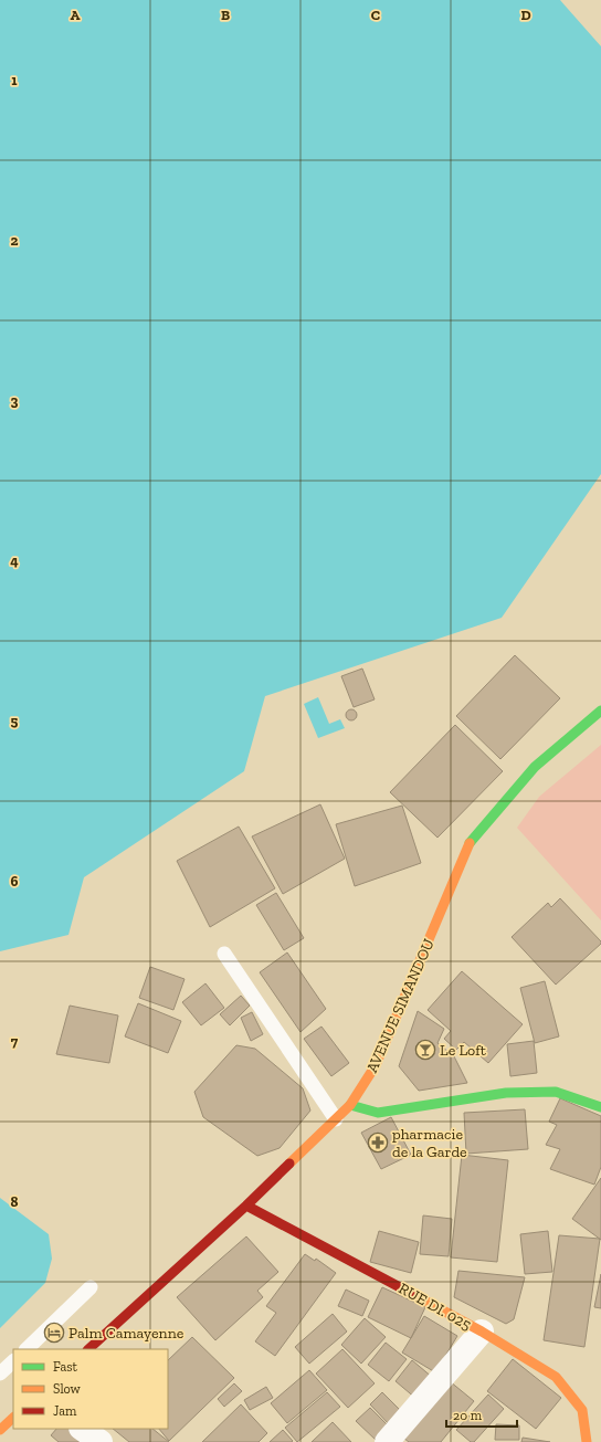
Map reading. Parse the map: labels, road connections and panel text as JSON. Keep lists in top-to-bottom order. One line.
{"streets":{"main road":["AVENUE SIMANDOU","RUE DI. 025"]},"crossings":[["AVENUE SIMANDOU","RUE DI. 025"]],"places":{"bar":["Le Loft"],"pharmacy":["pharmacie de la Garde"],"hotel":["Palm Camayenne"]},"legend":["Fast","Slow","Jam"],"scale_bar":"20 m","grid":{"columns":["A","B","C","D"],"rows":["1","2","3","4","5","6","7","8"]}}
